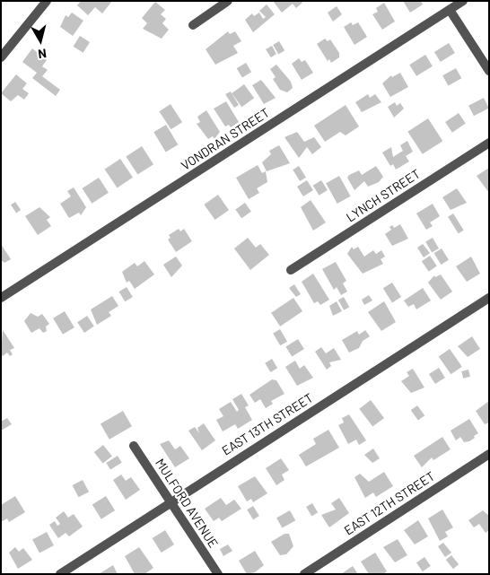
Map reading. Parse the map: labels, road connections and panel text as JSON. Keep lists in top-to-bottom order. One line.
{"streets":{"street":["VONDRAN STREET","LYNCH STREET","EAST 13TH STREET","MULFORD AVENUE","EAST 12TH STREET"]},"crossings":[["EAST 13TH STREET","MULFORD AVENUE"]],"north":"bottom"}
